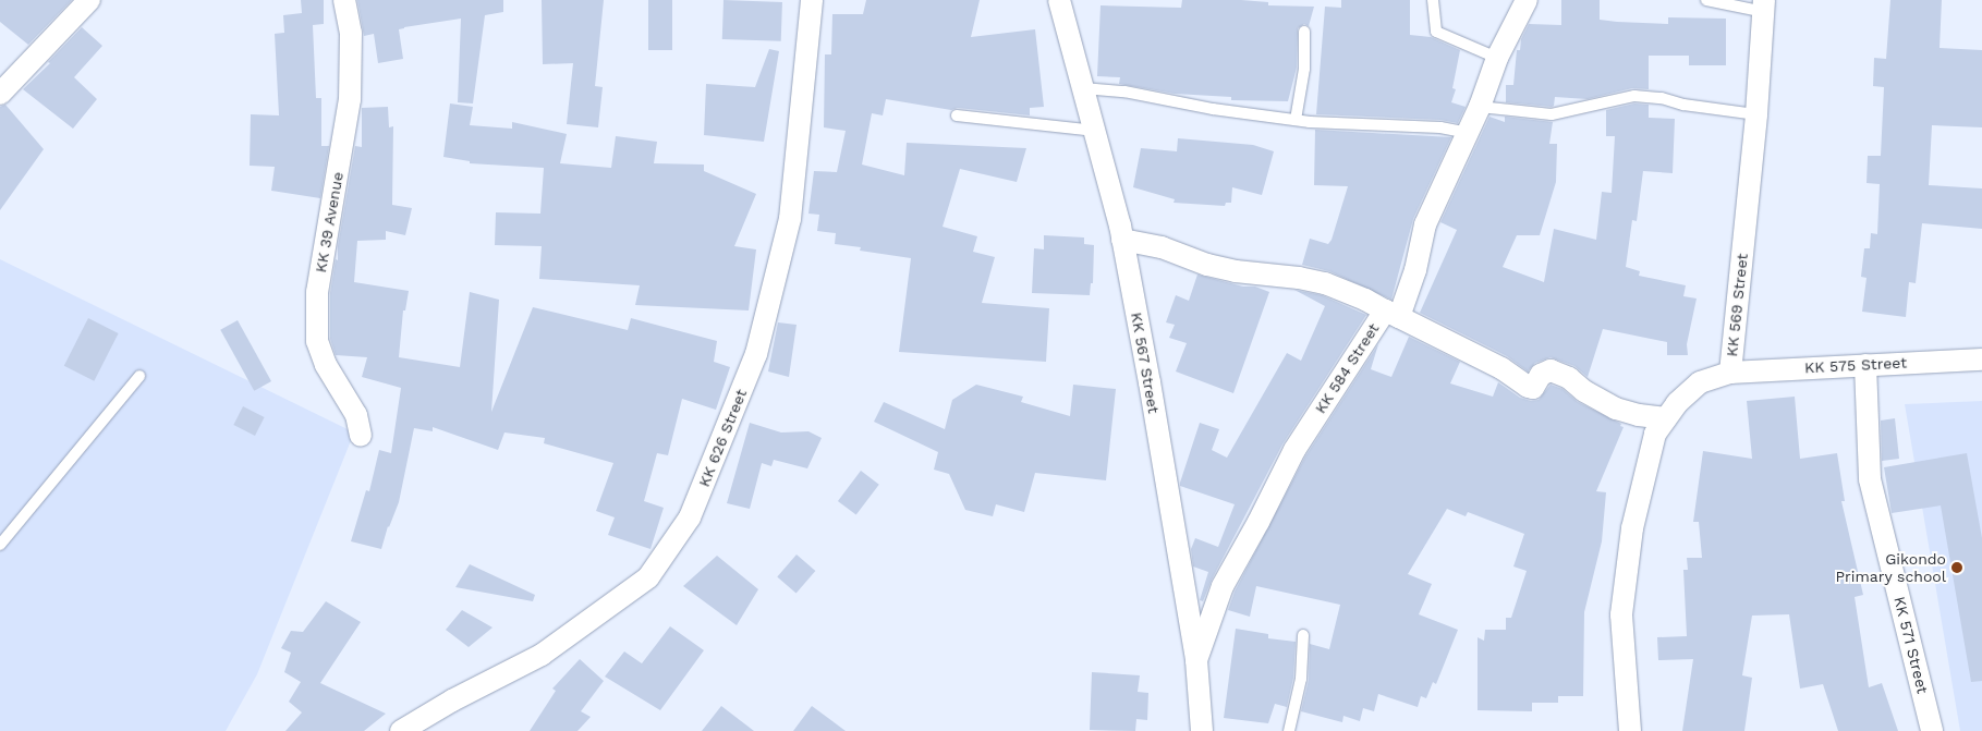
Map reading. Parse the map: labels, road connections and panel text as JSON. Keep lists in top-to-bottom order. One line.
{"streets":{"street":["KK 39 Avenue","KK 569 Street","KK 567 Street","KK 575 Street","KK 584 Street","KK 626 Street","KK 571 Street"]},"crossings":[["KK 569 Street","KK 575 Street"],["KK 567 Street","KK 584 Street"],["KK 575 Street","KK 571 Street"]],"places":["Gikondo Primary school"]}
